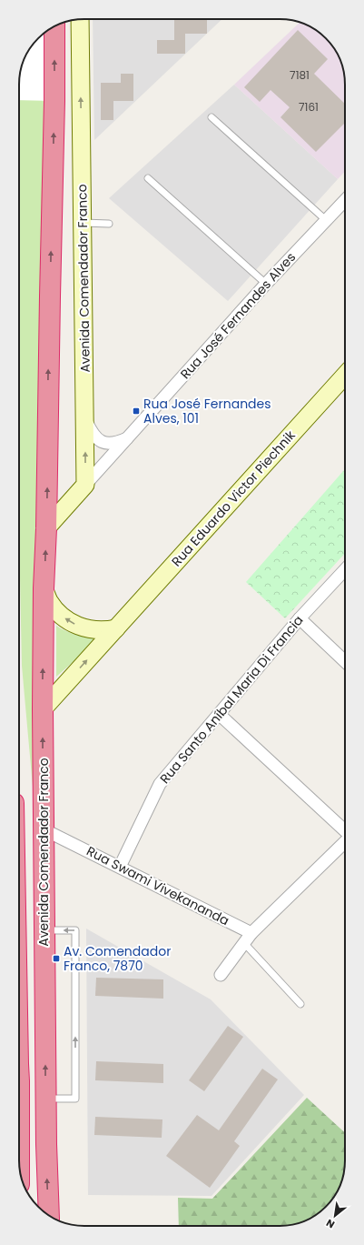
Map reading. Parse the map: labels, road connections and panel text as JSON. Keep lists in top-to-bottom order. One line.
{"streets":{"highway":["Avenida Comendador Franco"],"main road":["Rua Eduardo Victor Piechnik"],"street":["Rua José Fernandes Alves","Rua Santo Aníbal Maria Di Francia","Rua Swami Vivekananda"]},"crossings":[["Avenida Comendador Franco","Rua José Fernandes Alves"],["Avenida Comendador Franco","Rua Eduardo Victor Piechnik"],["Avenida Comendador Franco","Rua Swami Vivekananda"],["Rua Santo Aníbal Maria Di Francia","Rua Swami Vivekananda"]],"one_way":["Avenida Comendador Franco"],"places":{"transit":["Rua José Fernandes Alves, 101","Av. Comendador Franco, 7870"]},"house_numbers":["7181","7161"],"north":"bottom left"}
